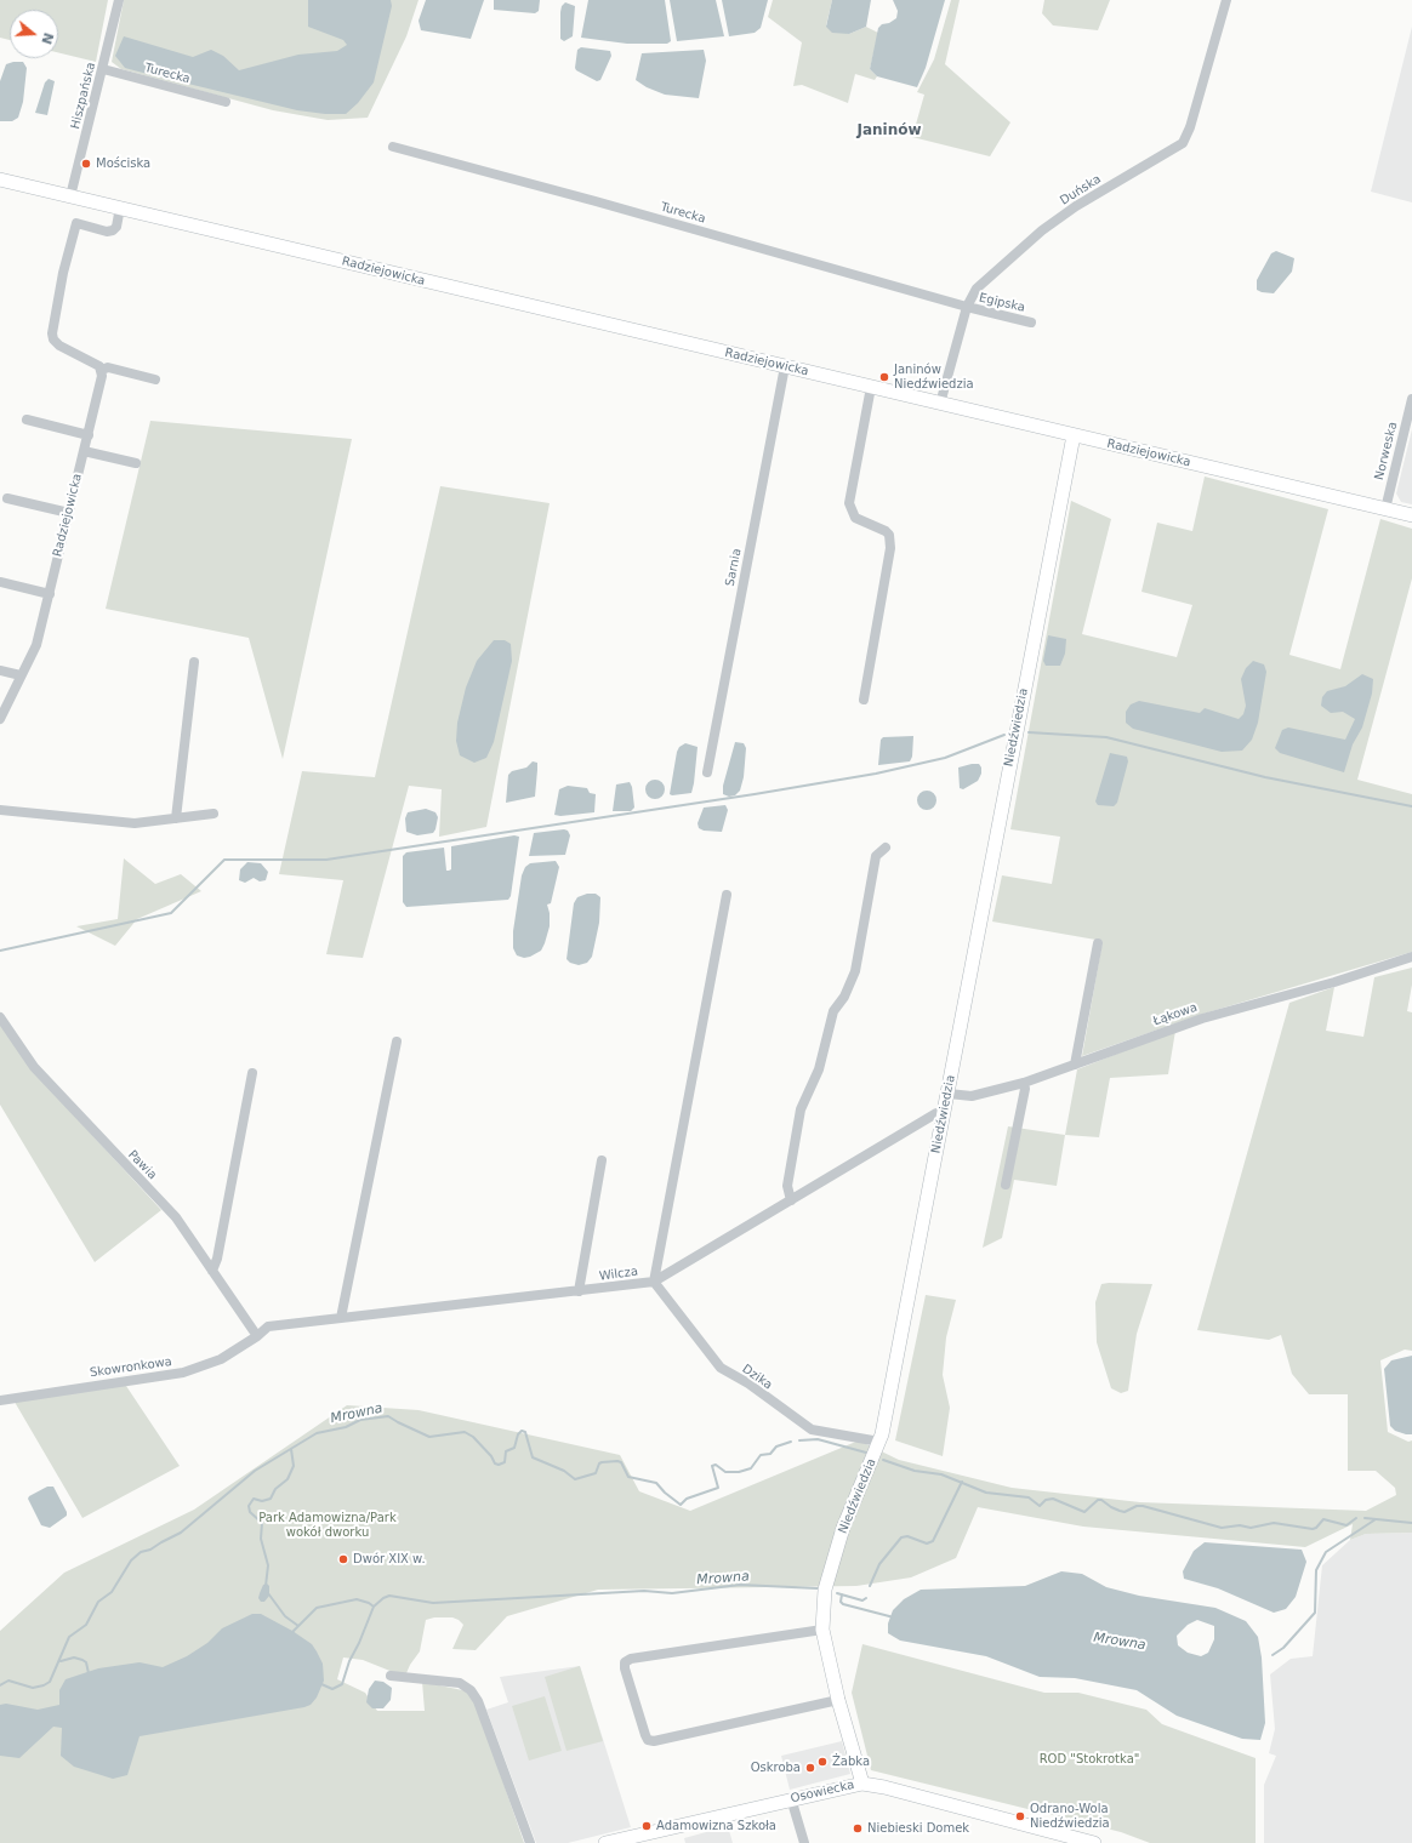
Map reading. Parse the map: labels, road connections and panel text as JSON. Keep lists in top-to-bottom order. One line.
{"streets":{"street":["Turecka","Hiszpańska","Duńska","Radziejowicka","Egipska","Norweska","Sarnia","Niedźwiedzia","Łąkowa","Pawia","Wilcza","Skowronkowa","Dzika","Osowiecka"]},"crossings":[["Turecka","Hiszpańska"],["Turecka","Duńska"],["Turecka","Egipska"],["Hiszpańska","Radziejowicka"],["Duńska","Radziejowicka"],["Duńska","Egipska"],["Radziejowicka","Norweska"],["Radziejowicka","Sarnia"],["Radziejowicka","Niedźwiedzia"],["Niedźwiedzia","Łąkowa"],["Niedźwiedzia","Wilcza"],["Niedźwiedzia","Dzika"],["Niedźwiedzia","Osowiecka"],["Pawia","Wilcza"],["Pawia","Skowronkowa"],["Wilcza","Skowronkowa"],["Wilcza","Dzika"]],"districts":["Janinów"],"water":["Mrowna"],"parks":["Park Adamowizna/Park wokół dworku","ROD \"Stokrotka\""],"places":["Mościska","Janinów Niedźwiedzia","Dwór XIX w.","Żabka","Oskroba","Odrano-Wola Niedźwiedzia","Adamowizna Szkoła","Niebieski Domek"],"north":"right"}
